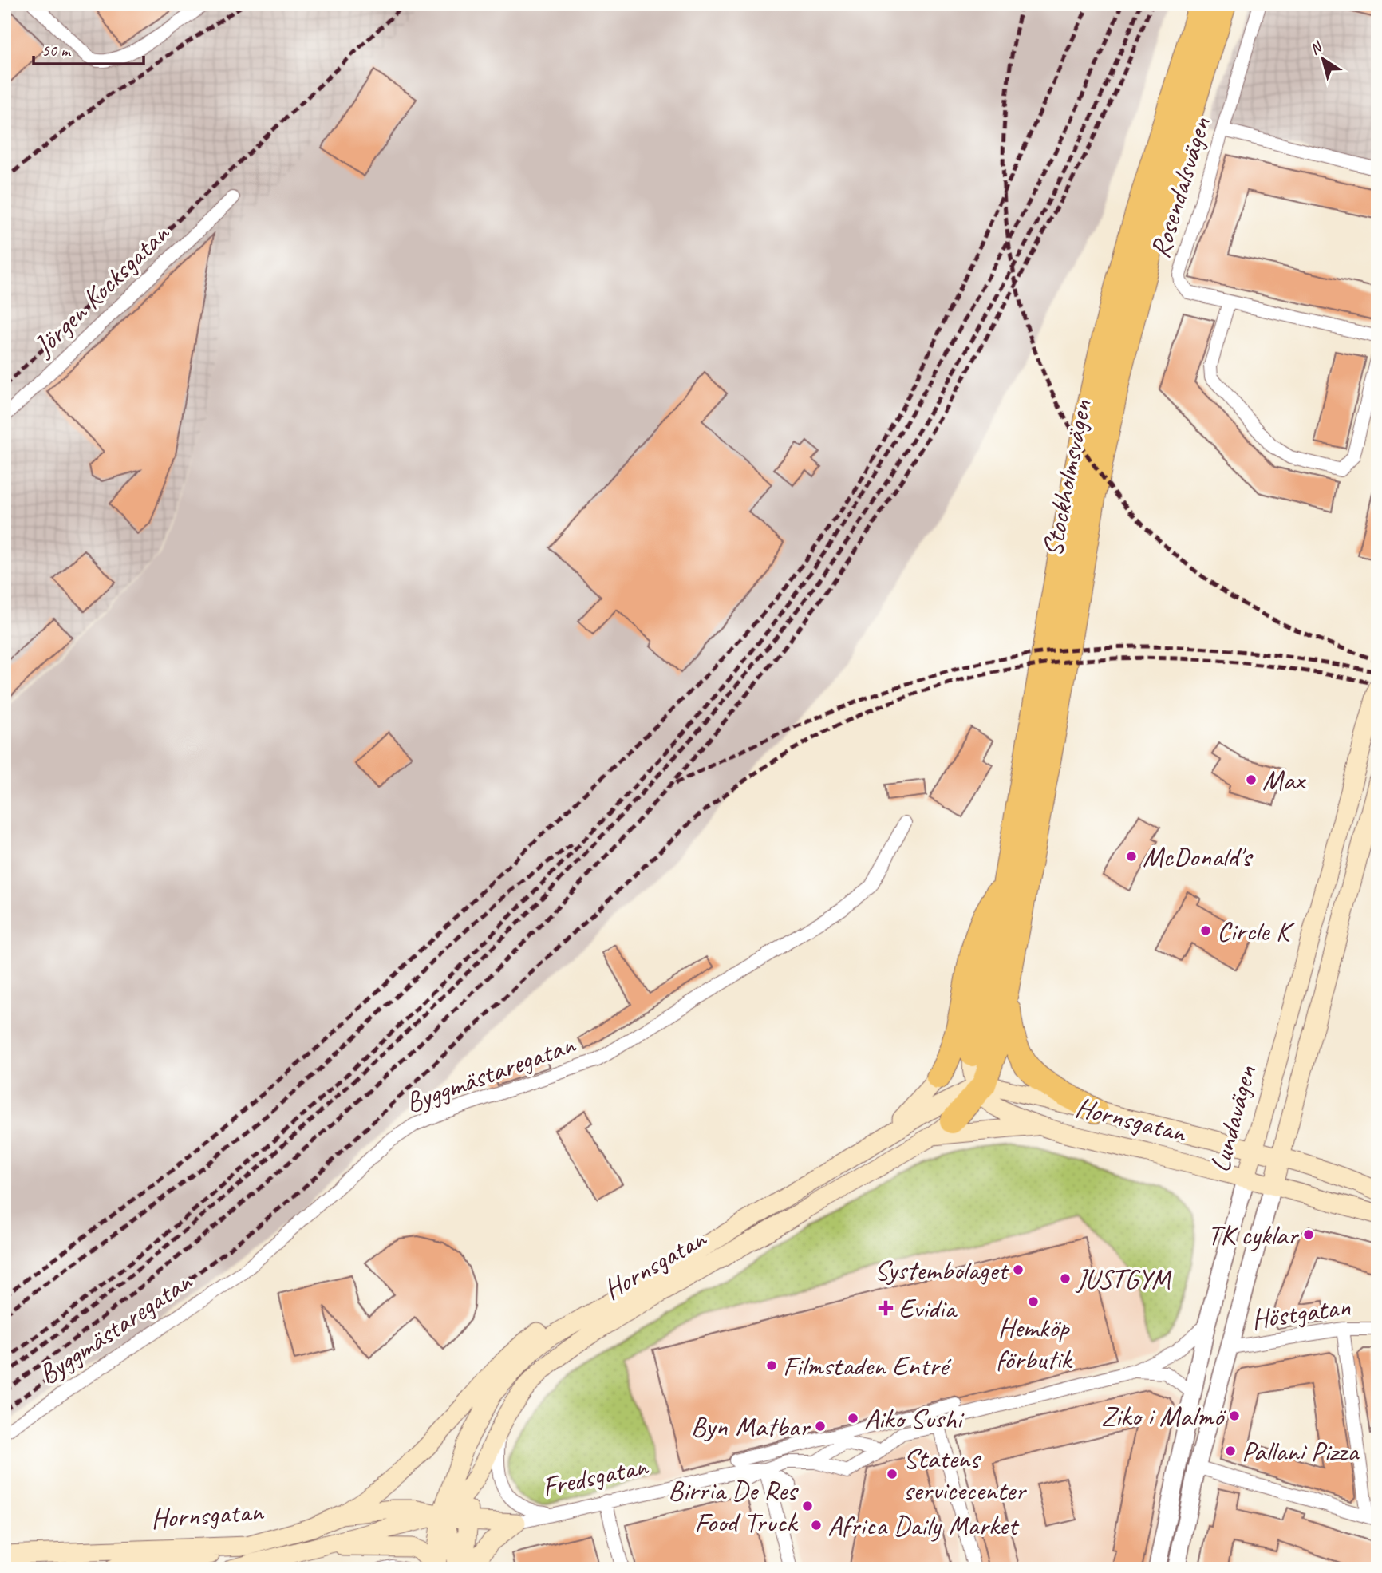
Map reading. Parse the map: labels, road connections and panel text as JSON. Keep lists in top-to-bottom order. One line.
{"streets":{"highway":["Stockholmsvägen"],"main road":["Lundavägen","Hornsgatan"],"street":["Rosendalsvägen","Jörgen Kocksgatan","Byggmästaregatan","Höstgatan","Fredsgatan"]},"crossings":[["Stockholmsvägen","Hornsgatan"],["Lundavägen","Hornsgatan"],["Lundavägen","Höstgatan"],["Lundavägen","Fredsgatan"]],"places":{"other":["Max","McDonald's","Circle K","TK cyklar","Systembolaget","JUSTGYM","Hemköp förbutik","Filmstaden Entré","Ziko i Malmö","Aiko Sushi","Byn Matbar","Pallani Pizza","Statens servicecenter","Birria De Res Food Truck","Africa Daily Market"],"health":["Evidia"]},"scale_bar":"50 m","north":"top left"}
